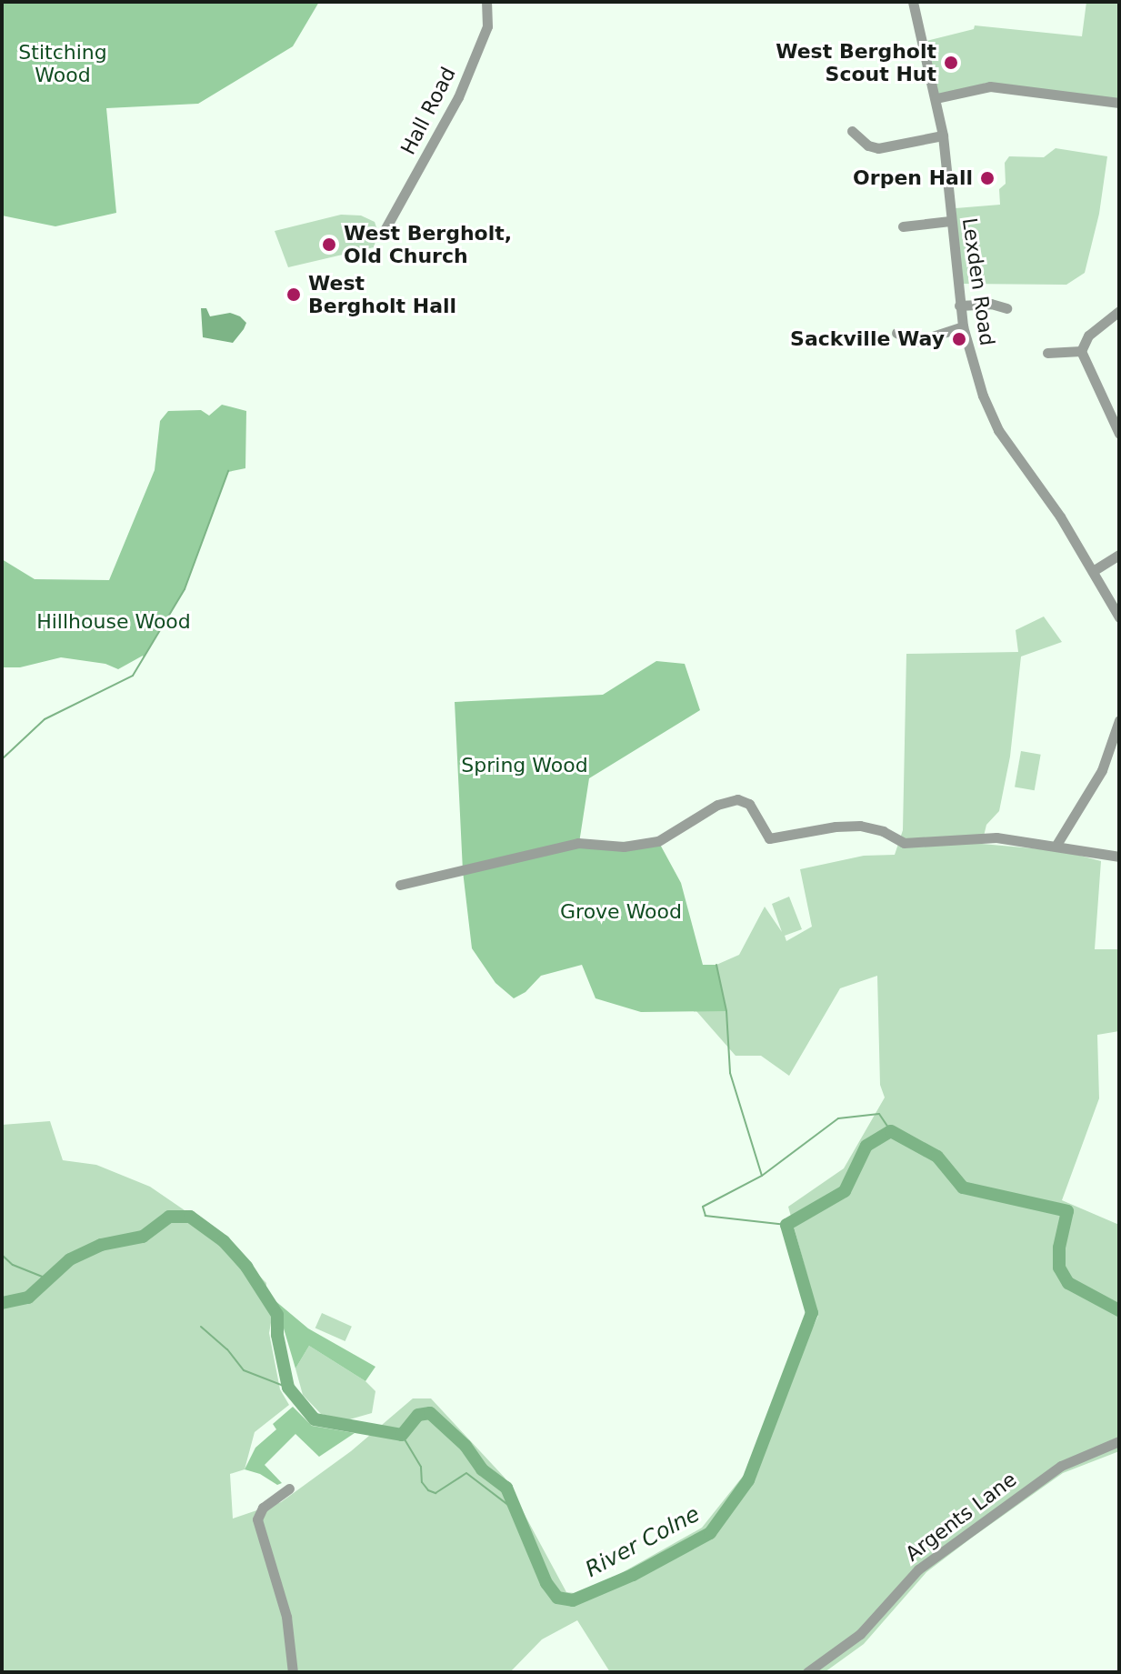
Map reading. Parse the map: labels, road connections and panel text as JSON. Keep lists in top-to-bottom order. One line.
{"streets":{"street":["Hall Road","Lexden Road","Argents Lane"]},"water":["River Colne"],"parks":["Stitching Wood","Hillhouse Wood","Spring Wood","Grove Wood"],"places":["West Bergholt Scout Hut","Orpen Hall","West Bergholt, Old Church","West Bergholt Hall","Sackville Way"]}
